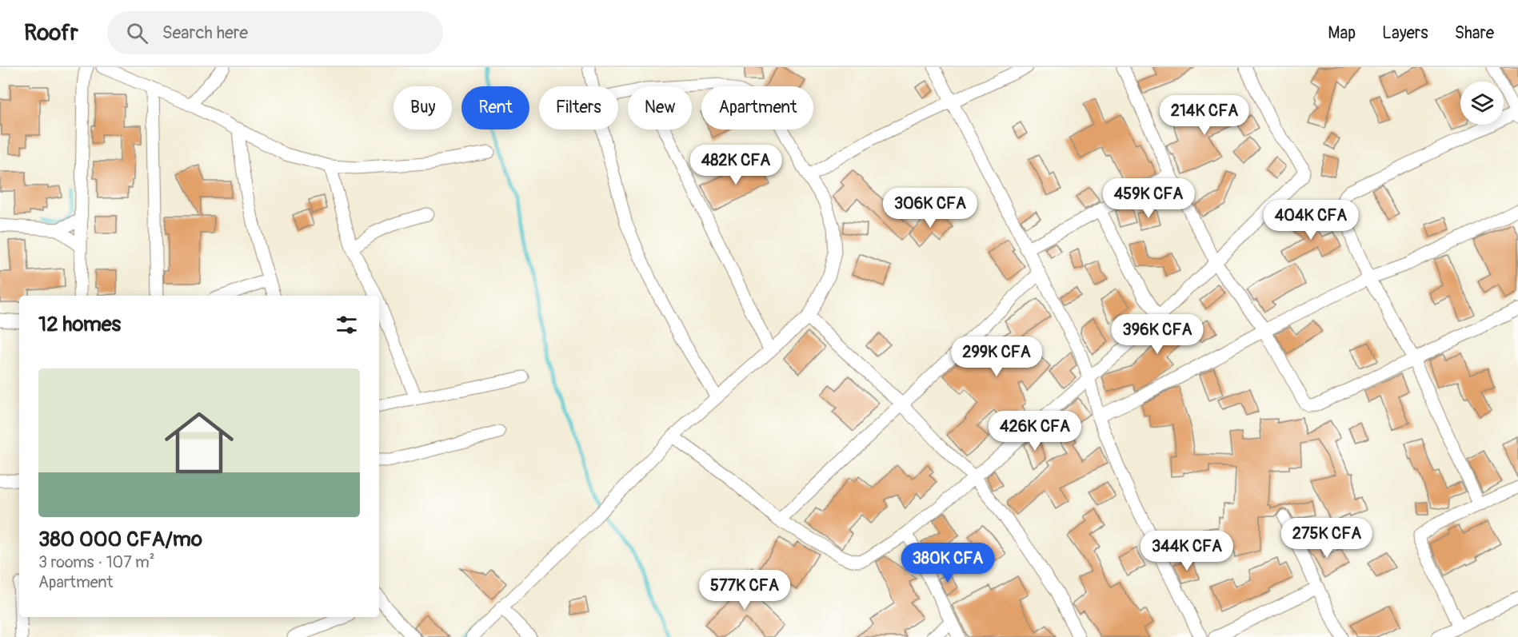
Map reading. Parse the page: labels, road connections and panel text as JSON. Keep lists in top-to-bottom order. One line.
{"page":{"header":"Roofr","search":"Search here","nav":["Map","Layers","Share"],"chip":["Buy","Rent","Filters","New","Apartment"],"price":["214K CFA","482K CFA","459K CFA","306K CFA","404K CFA","396K CFA","299K CFA","426K CFA","275K CFA","344K CFA","380K CFA","577K CFA"],"heading":"12 homes","list":[{"name":"380 000 CFA/mo","note":"3 rooms · 107 m² · Apartment"}]}}
